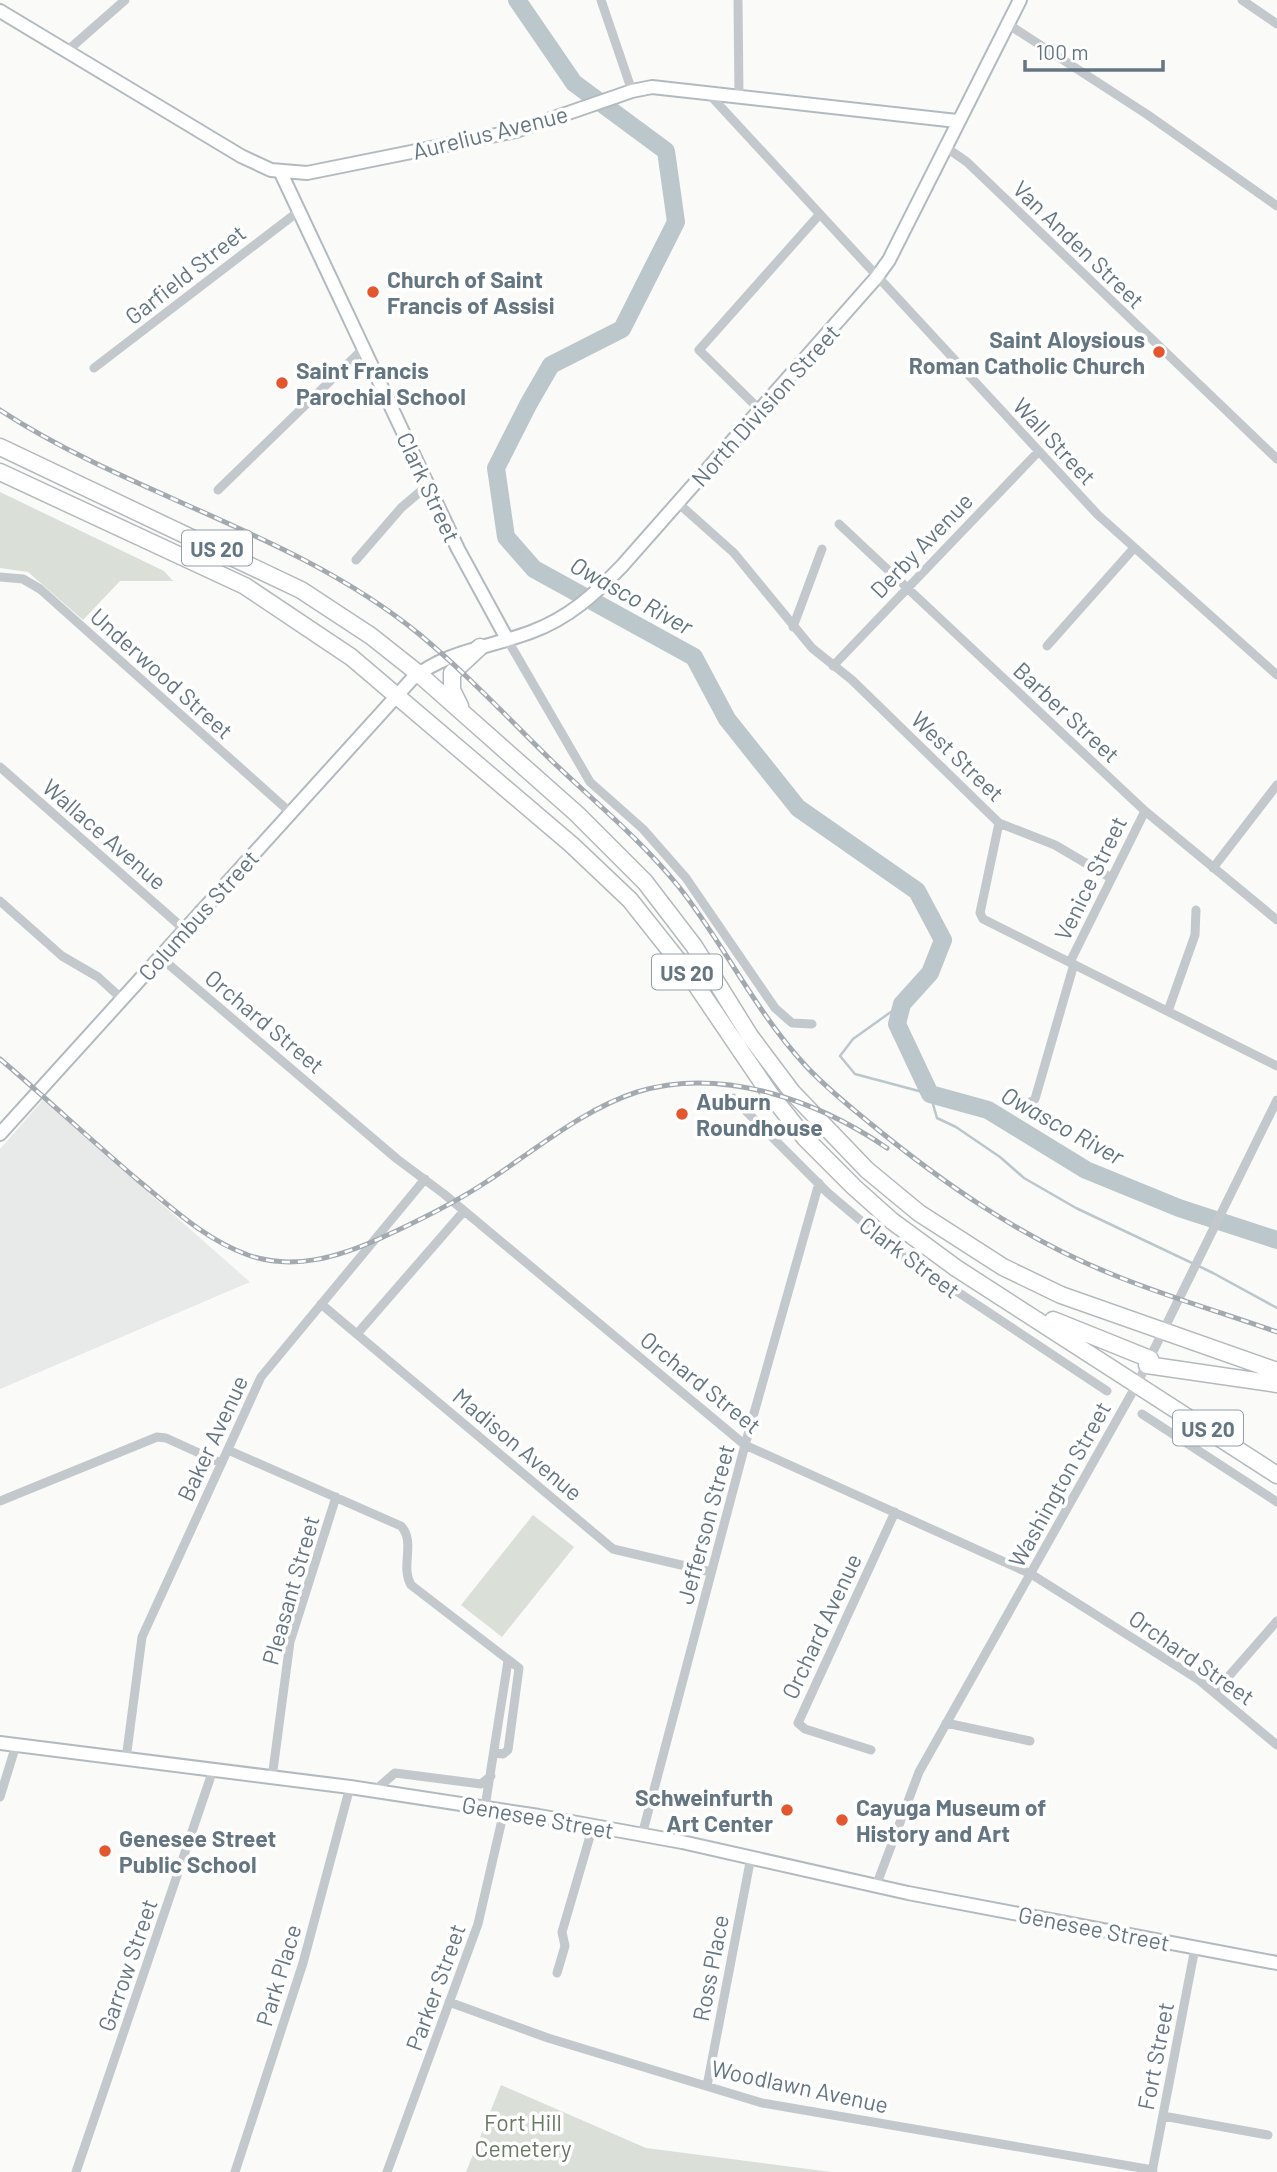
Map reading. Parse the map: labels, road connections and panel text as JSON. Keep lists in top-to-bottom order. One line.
{"streets":{"highway":["US 20"],"street":["Aurelius Avenue","Van Anden Street","Garfield Street","North Division Street","Wall Street","Clark Street","Derby Avenue","Underwood Street","Barber Street","West Street","Wallace Avenue","Venice Street","Columbus Street","Orchard Street","Baker Avenue","Madison Avenue","Washington Street","Jefferson Street","Pleasant Street","Orchard Avenue","Genesee Street","Garrow Street","Ross Place","Park Place","Parker Street","Fort Street","Woodlawn Avenue"]},"crossings":[["Aurelius Avenue","North Division Street"],["Aurelius Avenue","Wall Street"],["Aurelius Avenue","Clark Street"],["Van Anden Street","North Division Street"],["Garfield Street","Clark Street"],["North Division Street","Wall Street"],["North Division Street","Clark Street"],["North Division Street","US 20"],["North Division Street","West Street"],["North Division Street","Columbus Street"],["Wall Street","Derby Avenue"],["Clark Street","Jefferson Street"],["Derby Avenue","Barber Street"],["Derby Avenue","West Street"],["US 20","Columbus Street"],["US 20","Washington Street"],["Underwood Street","Columbus Street"],["Barber Street","Venice Street"],["West Street","Venice Street"],["Wallace Avenue","Columbus Street"],["Columbus Street","Orchard Street"],["Orchard Street","Baker Avenue"],["Orchard Street","Washington Street"],["Orchard Street","Jefferson Street"],["Orchard Street","Orchard Avenue"],["Baker Avenue","Madison Avenue"],["Baker Avenue","Pleasant Street"],["Baker Avenue","Genesee Street"],["Madison Avenue","Jefferson Street"],["Washington Street","Genesee Street"],["Jefferson Street","Genesee Street"],["Pleasant Street","Genesee Street"],["Genesee Street","Garrow Street"],["Genesee Street","Ross Place"],["Genesee Street","Park Place"],["Genesee Street","Parker Street"],["Genesee Street","Fort Street"],["Ross Place","Woodlawn Avenue"],["Parker Street","Woodlawn Avenue"],["Fort Street","Woodlawn Avenue"]],"water":["Owasco River"],"parks":["Fort Hill Cemetery"],"places":["Church of Saint Francis of Assisi","Saint Aloysious Roman Catholic Church","Saint Francis Parochial School","Auburn Roundhouse","Schweinfurth Art Center","Cayuga Museum of History and Art","Genesee Street Public School"],"scale_bar":"100 m"}
